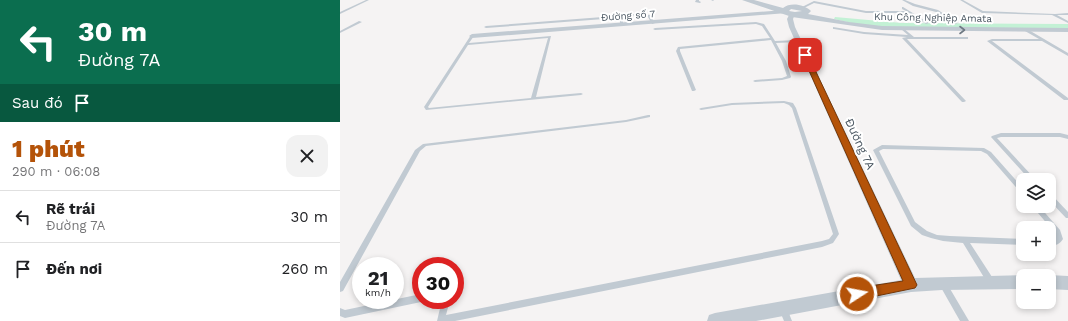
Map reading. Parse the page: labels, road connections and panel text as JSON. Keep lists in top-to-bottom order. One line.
{"streets":{"street":["Đường số 7","Khu Công Nghiệp Amata","Đường 7A"]},"crossings":[["Đường số 7","Khu Công Nghiệp Amata"],["Đường số 7","Đường 7A"],["Khu Công Nghiệp Amata","Đường 7A"]],"page":{"turn":["30 m","Đường 7A"],"then":"Sau đó","heading":["1 phút","290 m · 06:08"],"map_buttons":["+","−"],"list":[{"name":"Rẽ trái","note":"Đường 7A","value":"30 m"},{"name":"Đến nơi","value":"260 m"}],"speed":"21 km/h","limit":"30"}}
